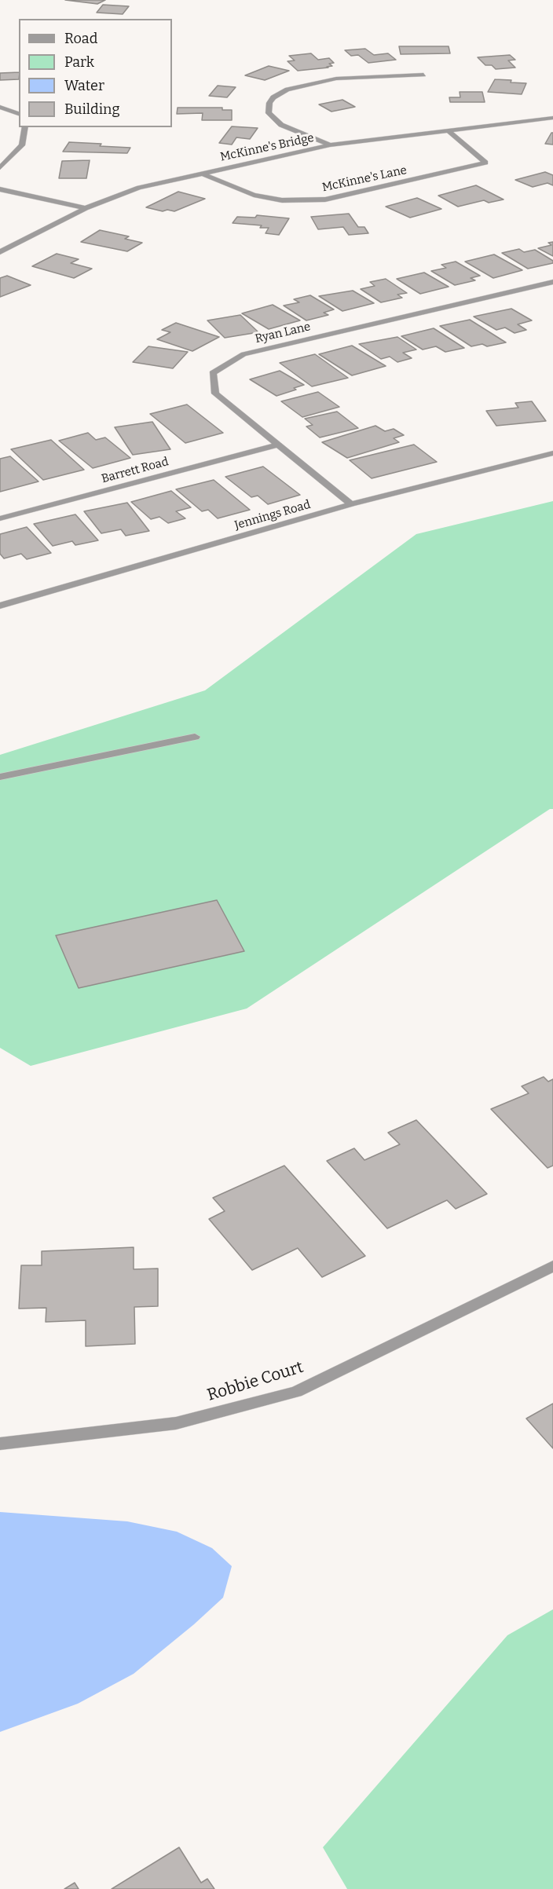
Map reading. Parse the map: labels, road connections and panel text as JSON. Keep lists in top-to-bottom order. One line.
{"streets":{"street":["McKinne's Bridge","McKinne's Lane","Ryan Lane","Barrett Road","Jennings Road","Robbie Court"]},"crossings":[["McKinne's Bridge","McKinne's Lane"],["Ryan Lane","Barrett Road"],["Ryan Lane","Jennings Road"]],"legend":["Road","Park","Water","Building"]}
